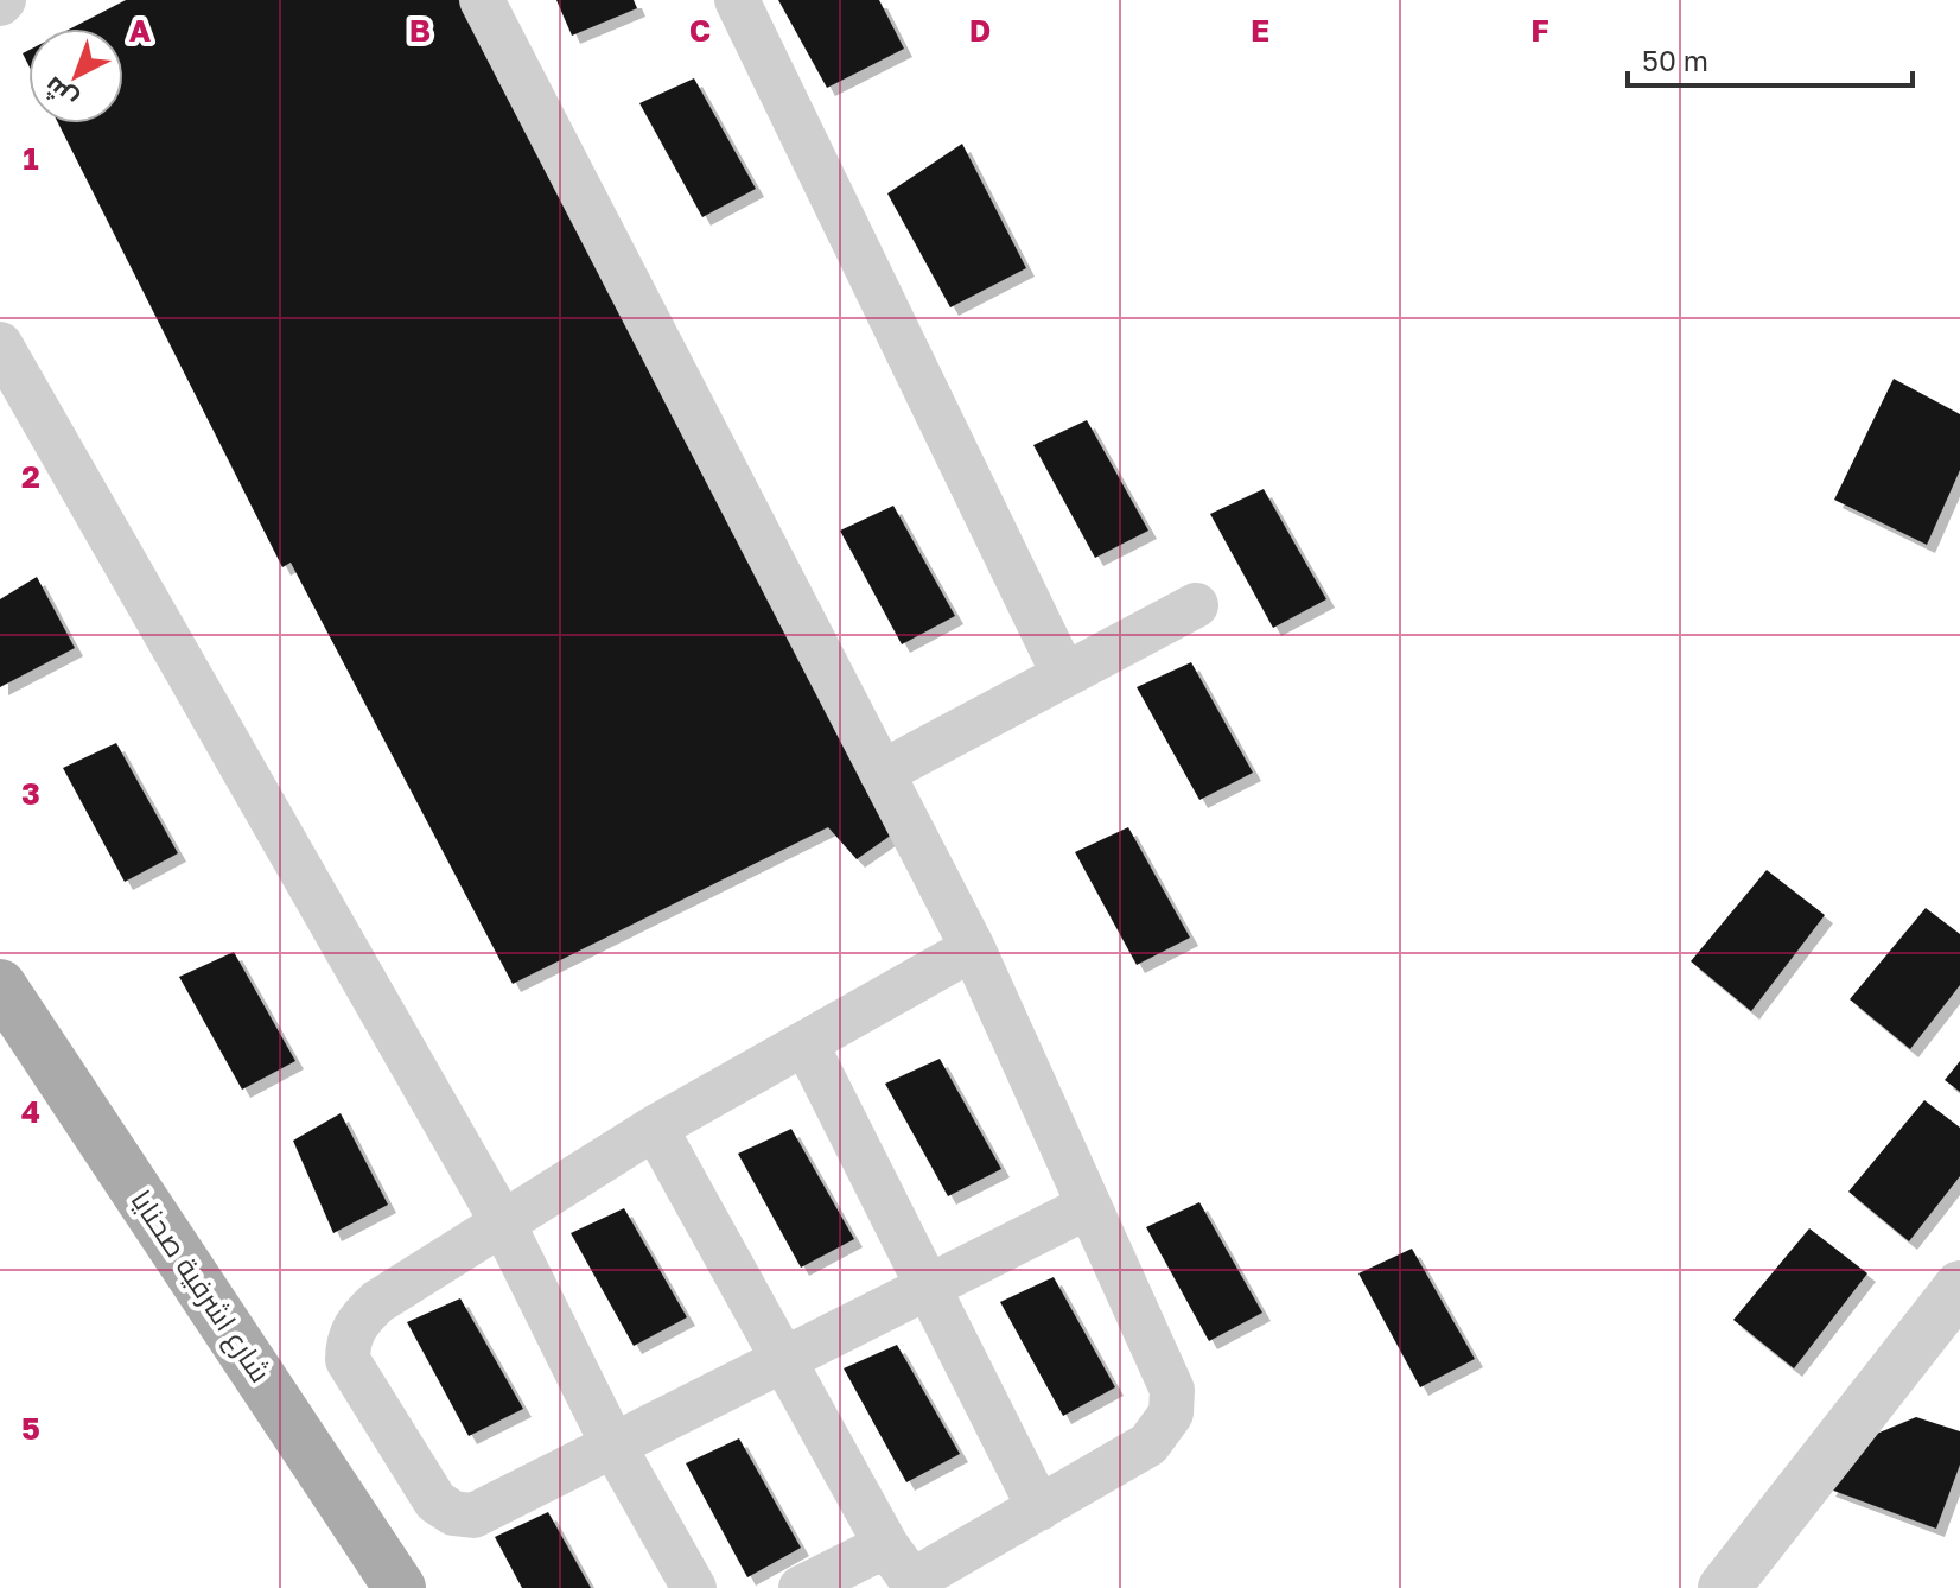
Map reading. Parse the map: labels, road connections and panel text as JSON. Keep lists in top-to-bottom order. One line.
{"streets":{"main road":["شارع اشرفية صحنايا"]},"scale_bar":"50 m","north":"bottom left","grid":{"columns":["A","B","C","D","E","F"],"rows":["1","2","3","4","5"]}}
